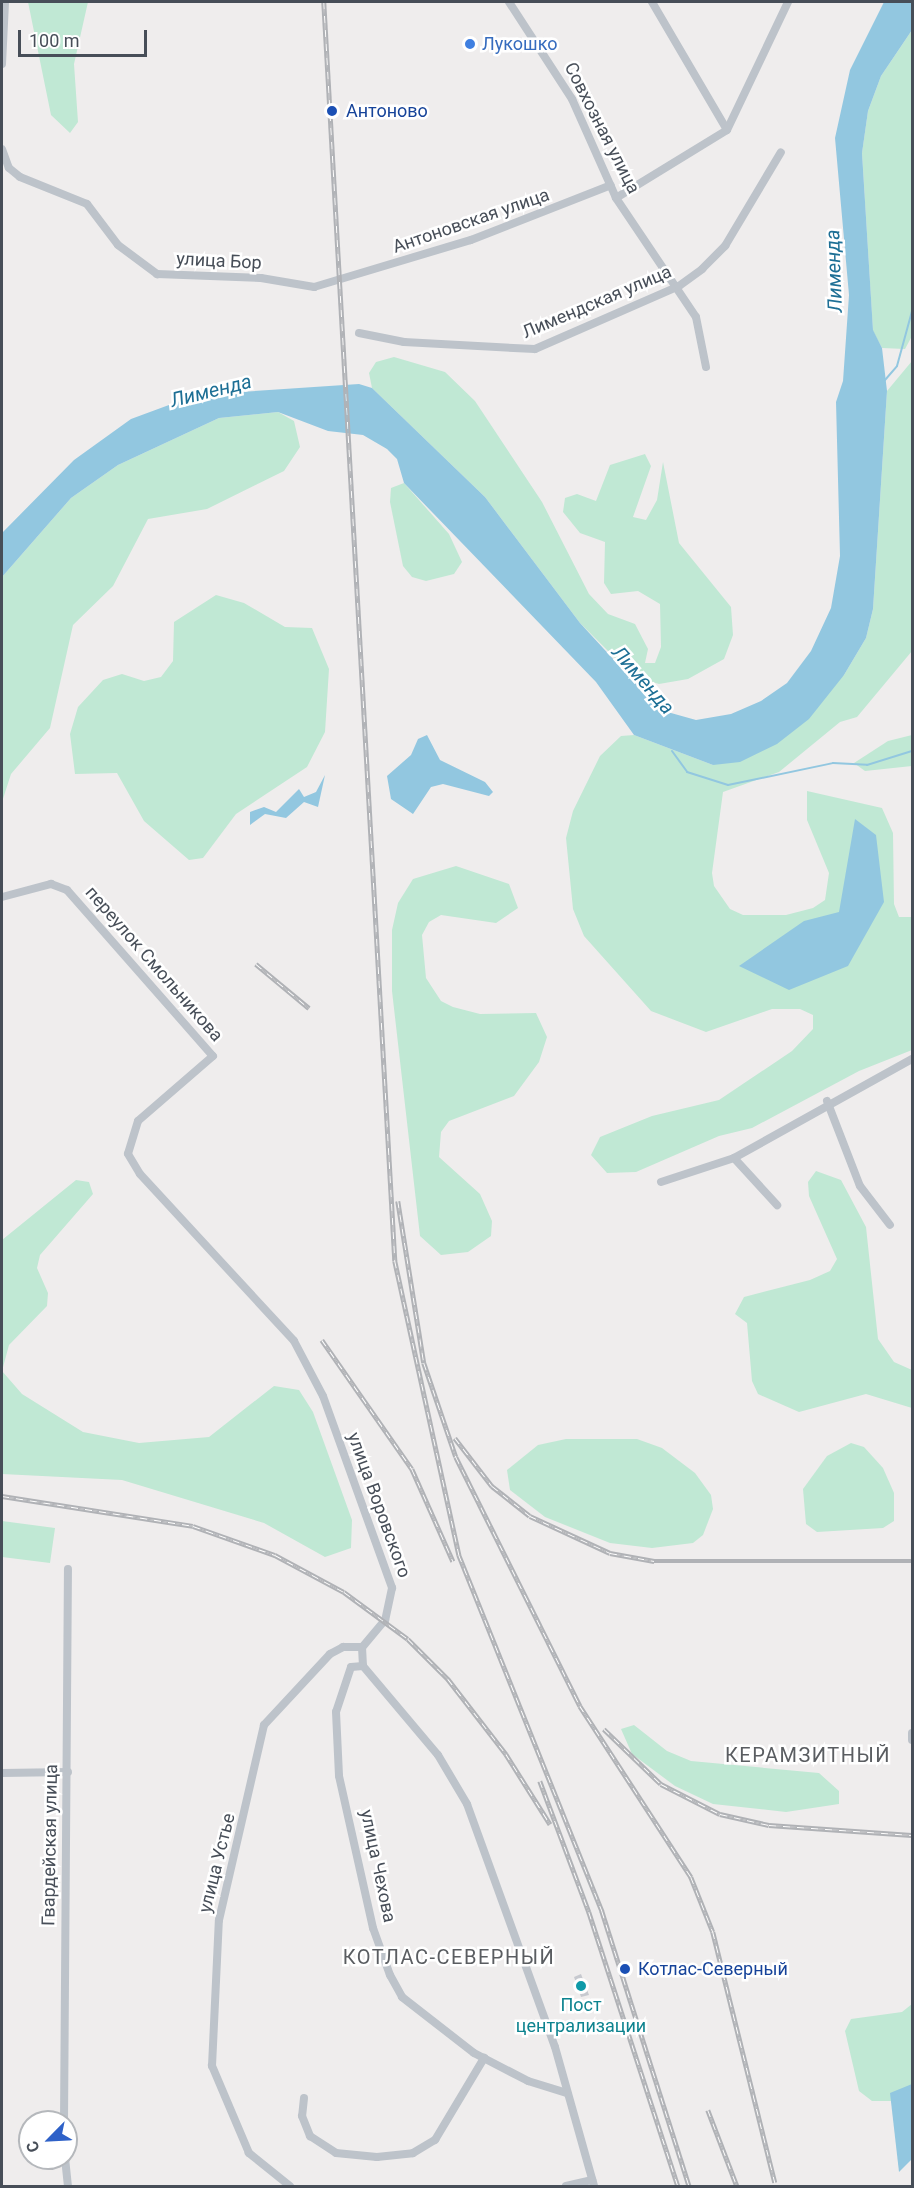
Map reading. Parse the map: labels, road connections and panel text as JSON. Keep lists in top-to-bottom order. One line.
{"streets":{"street":["Совхозная улица","Антоновская улица","улица Бор","Лимендская улица","переулок Смольникова","улица Воровского","Гвардейская улица","улица Устье","улица Чехова"]},"crossings":[["Совхозная улица","Антоновская улица"],["Совхозная улица","Лимендская улица"],["Антоновская улица","улица Бор"],["переулок Смольникова","улица Воровского"],["улица Воровского","улица Устье"]],"districts":["КЕРАМЗИТНЫЙ","КОТЛАС-СЕВЕРНЫЙ"],"water":["Лименда"],"places":["Лукошко","Антоново","Котлас-Северный","Пост централизации"],"scale_bar":"100 m","north":"bottom left"}
